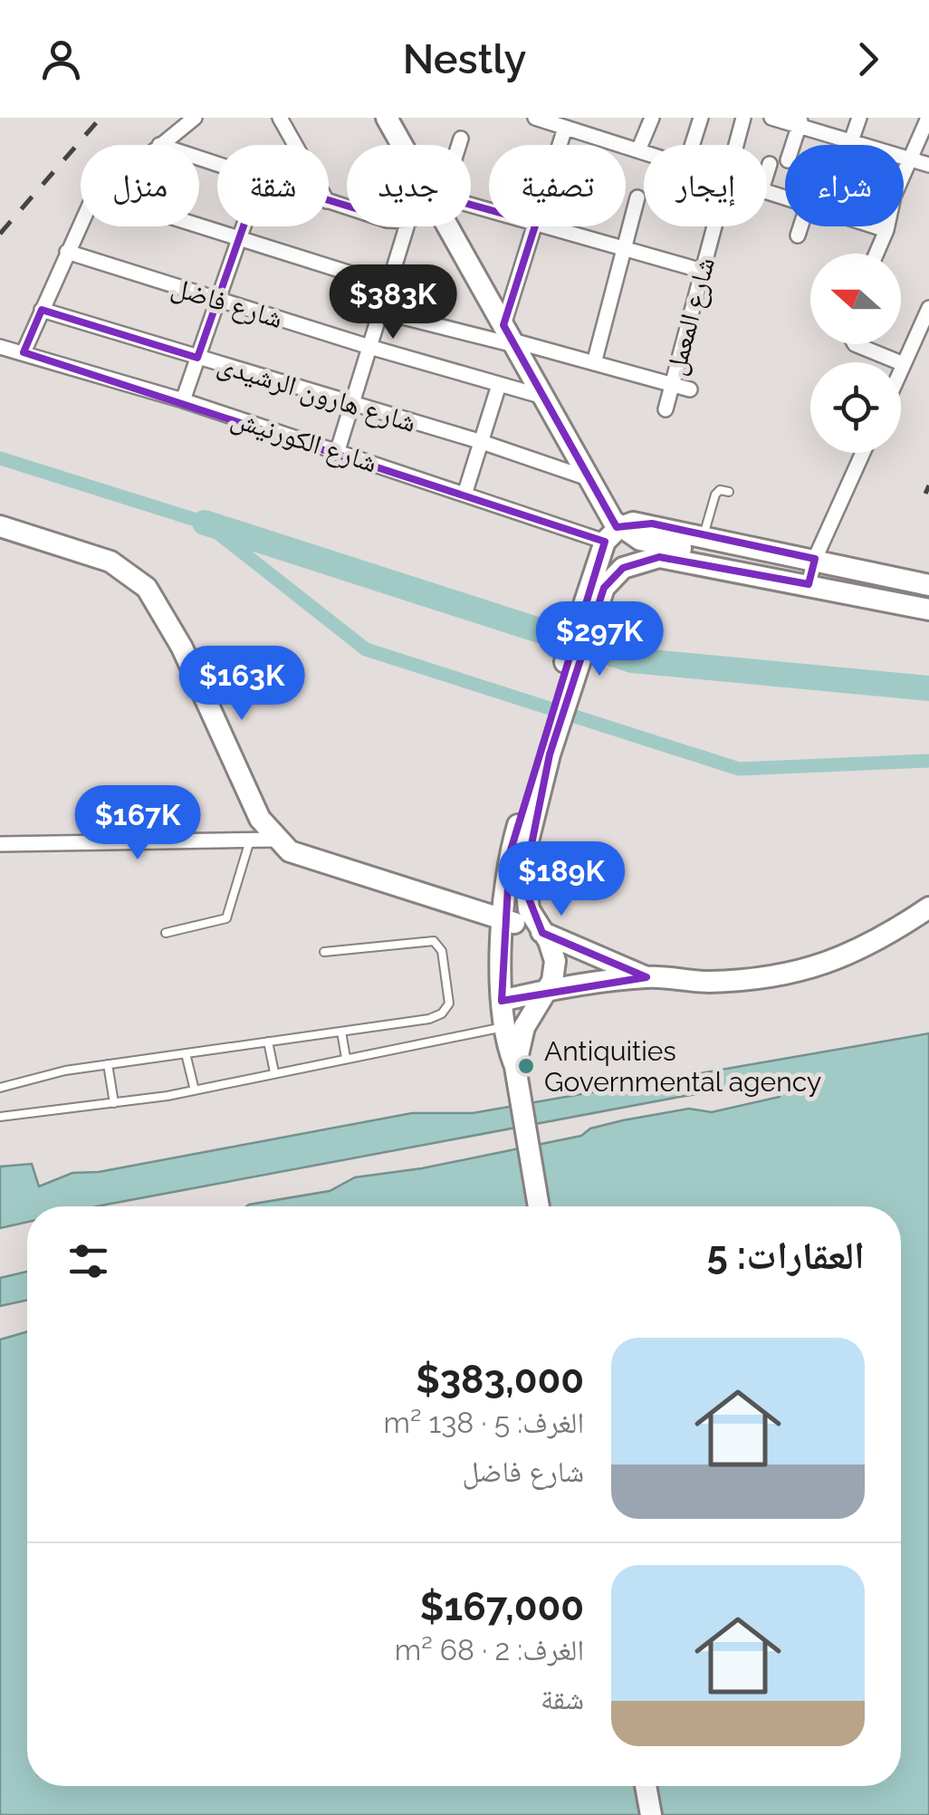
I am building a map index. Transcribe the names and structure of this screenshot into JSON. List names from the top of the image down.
{
  "streets": {
    "street": [
      "شارع فاضل",
      "شارع المعمل",
      "شارع هارون الرشيدى",
      "شارع الكورنيش"
    ]
  },
  "places": ["Antiquities Governmental agency"],
  "north": "left",
  "page": {
    "header": "Nestly",
    "chip": [
      "شراء",
      "إيجار",
      "تصفية",
      "جديد",
      "شقة",
      "منزل"
    ],
    "price": [
      "$383K",
      "$297K",
      "$163K",
      "$167K",
      "$189K"
    ],
    "heading": "العقارات: 5",
    "list": [
      {
        "name": "$383,000",
        "note": "الغرف: 5 · 138 m² · شارع فاضل"
      },
      {
        "name": "$167,000",
        "note": "الغرف: 2 · 68 m² · شقة"
      }
    ]
  }
}
